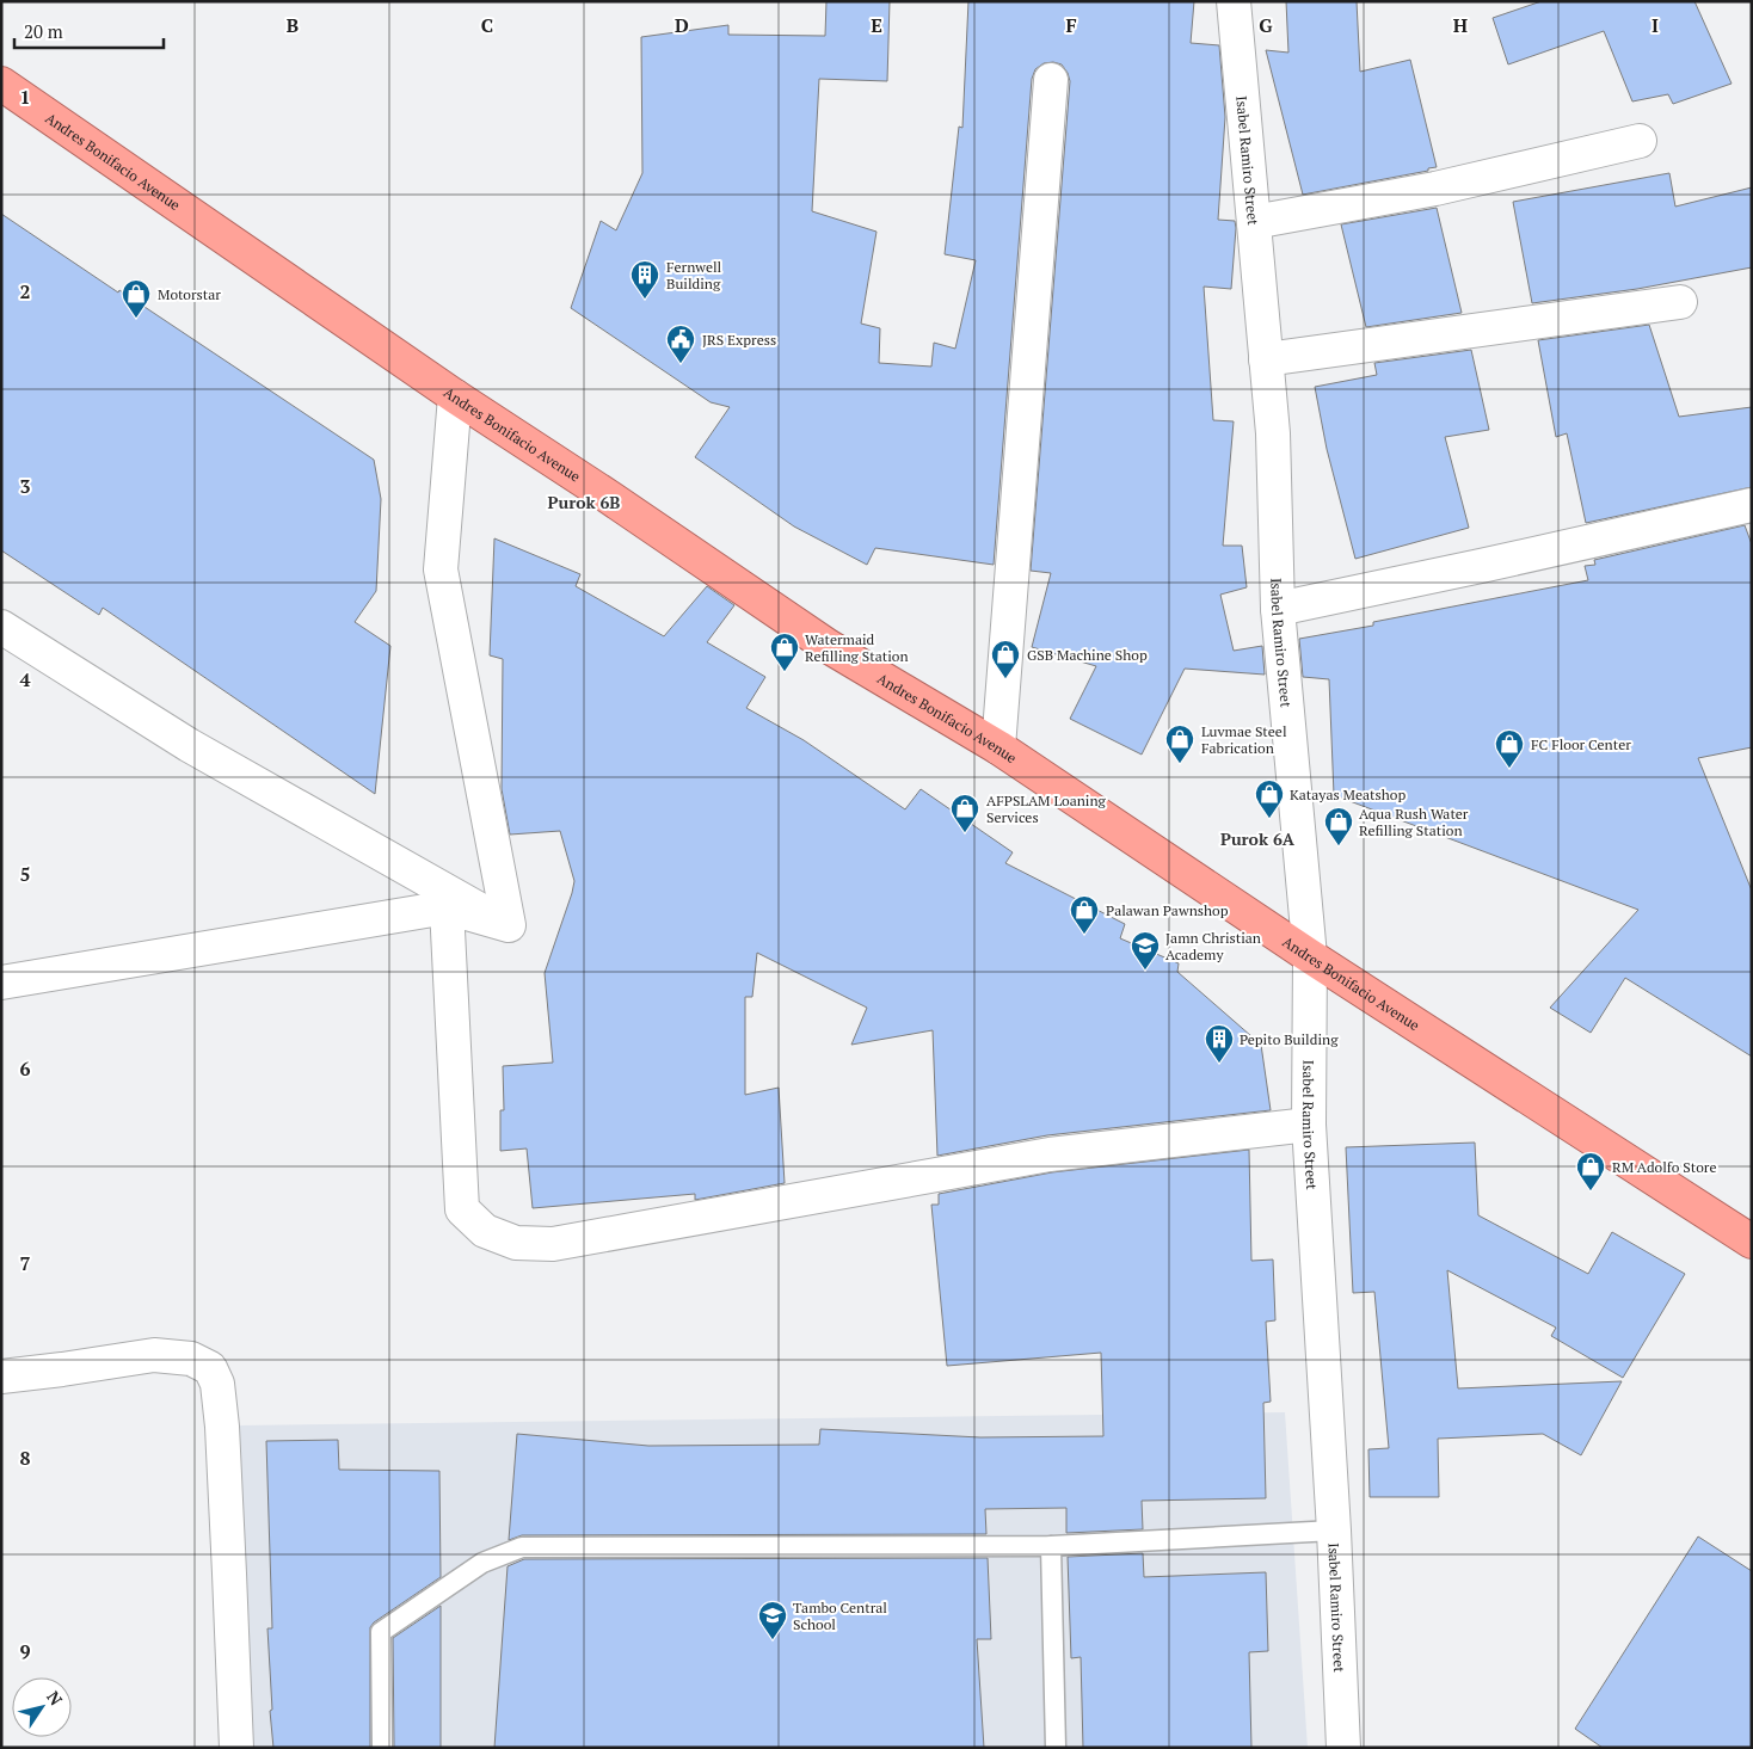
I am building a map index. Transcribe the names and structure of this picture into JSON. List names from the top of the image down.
{
  "streets": {
    "highway": ["Andres Bonifacio Avenue"],
    "street": ["Isabel Ramiro Street"]
  },
  "crossings": [
    ["Isabel Ramiro Street", "Andres Bonifacio Avenue"]
  ],
  "districts": ["Purok 6B", "Purok 6A"],
  "places": {
    "building": ["Fernwell Building", "Pepito Building"],
    "shop": [
      "Motorstar",
      "Watermaid Refilling Station",
      "GSB Machine Shop",
      "Luvmae Steel Fabrication",
      "FC Floor Center",
      "Katayas Meatshop",
      "AFPSLAM Loaning Services",
      "Aqua Rush Water Refilling Station",
      "Palawan Pawnshop",
      "RM Adolfo Store"
    ],
    "public building": ["JRS Express"],
    "school or university": ["Jamn Christian Academy", "Tambo Central School"]
  },
  "scale_bar": "20 m",
  "north": "top right",
  "grid": {
    "columns": [
      "B",
      "C",
      "D",
      "E",
      "F",
      "G",
      "H",
      "I"
    ],
    "rows": [
      "1",
      "2",
      "3",
      "4",
      "5",
      "6",
      "7",
      "8",
      "9"
    ]
  }
}
